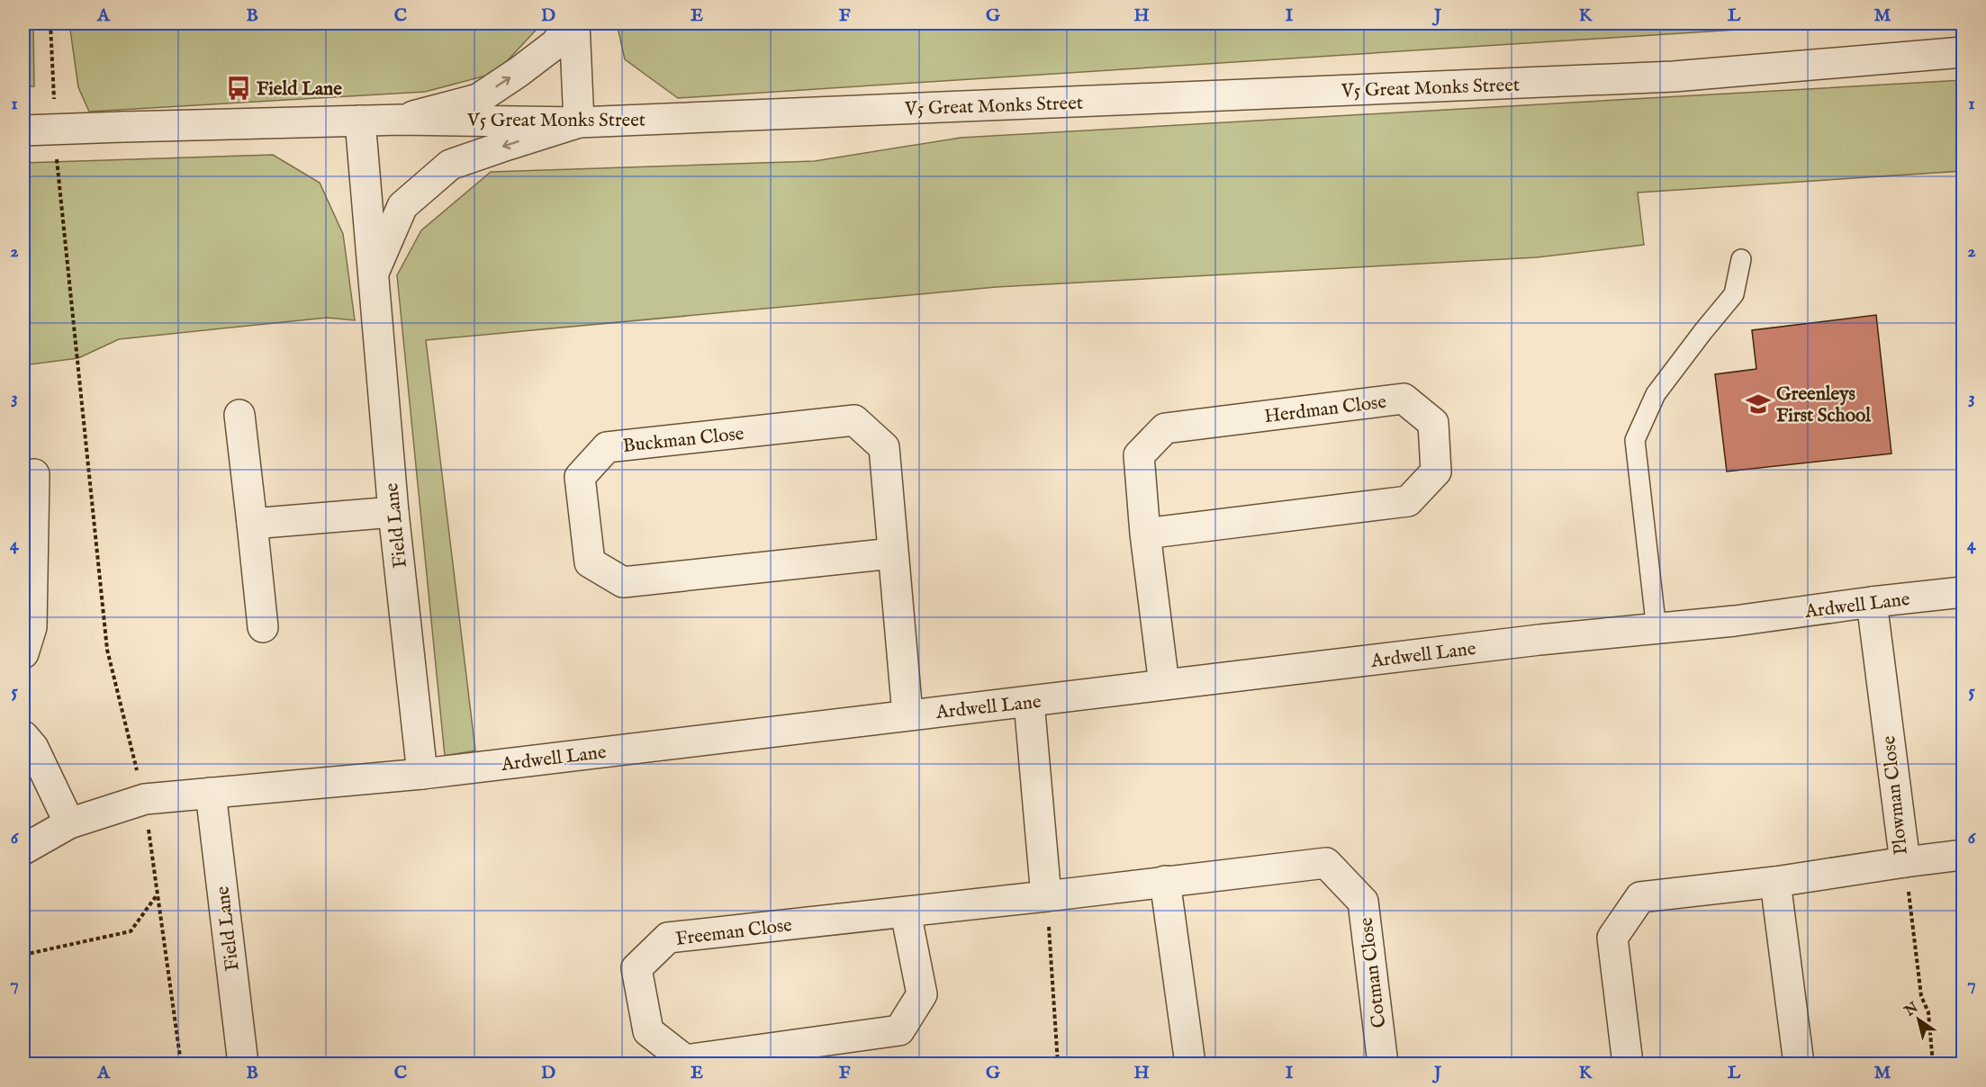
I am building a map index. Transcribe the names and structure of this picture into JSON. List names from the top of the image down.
{
  "streets": {
    "street": [
      "V5 Great Monks Street",
      "Herdman Close",
      "Buckman Close",
      "Field Lane",
      "Ardwell Lane",
      "Plowman Close",
      "Freeman Close",
      "Cotman Close"
    ]
  },
  "crossings": [
    ["V5 Great Monks Street", "Field Lane"],
    ["Herdman Close", "Ardwell Lane"],
    ["Buckman Close", "Ardwell Lane"],
    ["Field Lane", "Ardwell Lane"],
    ["Ardwell Lane", "Plowman Close"],
    ["Freeman Close", "Cotman Close"]
  ],
  "places": {
    "bus stop": ["Field Lane"],
    "school or university": ["Greenleys First School"]
  },
  "north": "top left",
  "grid": {
    "columns": [
      "A",
      "B",
      "C",
      "D",
      "E",
      "F",
      "G",
      "H",
      "I",
      "J",
      "K",
      "L",
      "M"
    ],
    "rows": [
      "1",
      "2",
      "3",
      "4",
      "5",
      "6",
      "7"
    ]
  }
}
